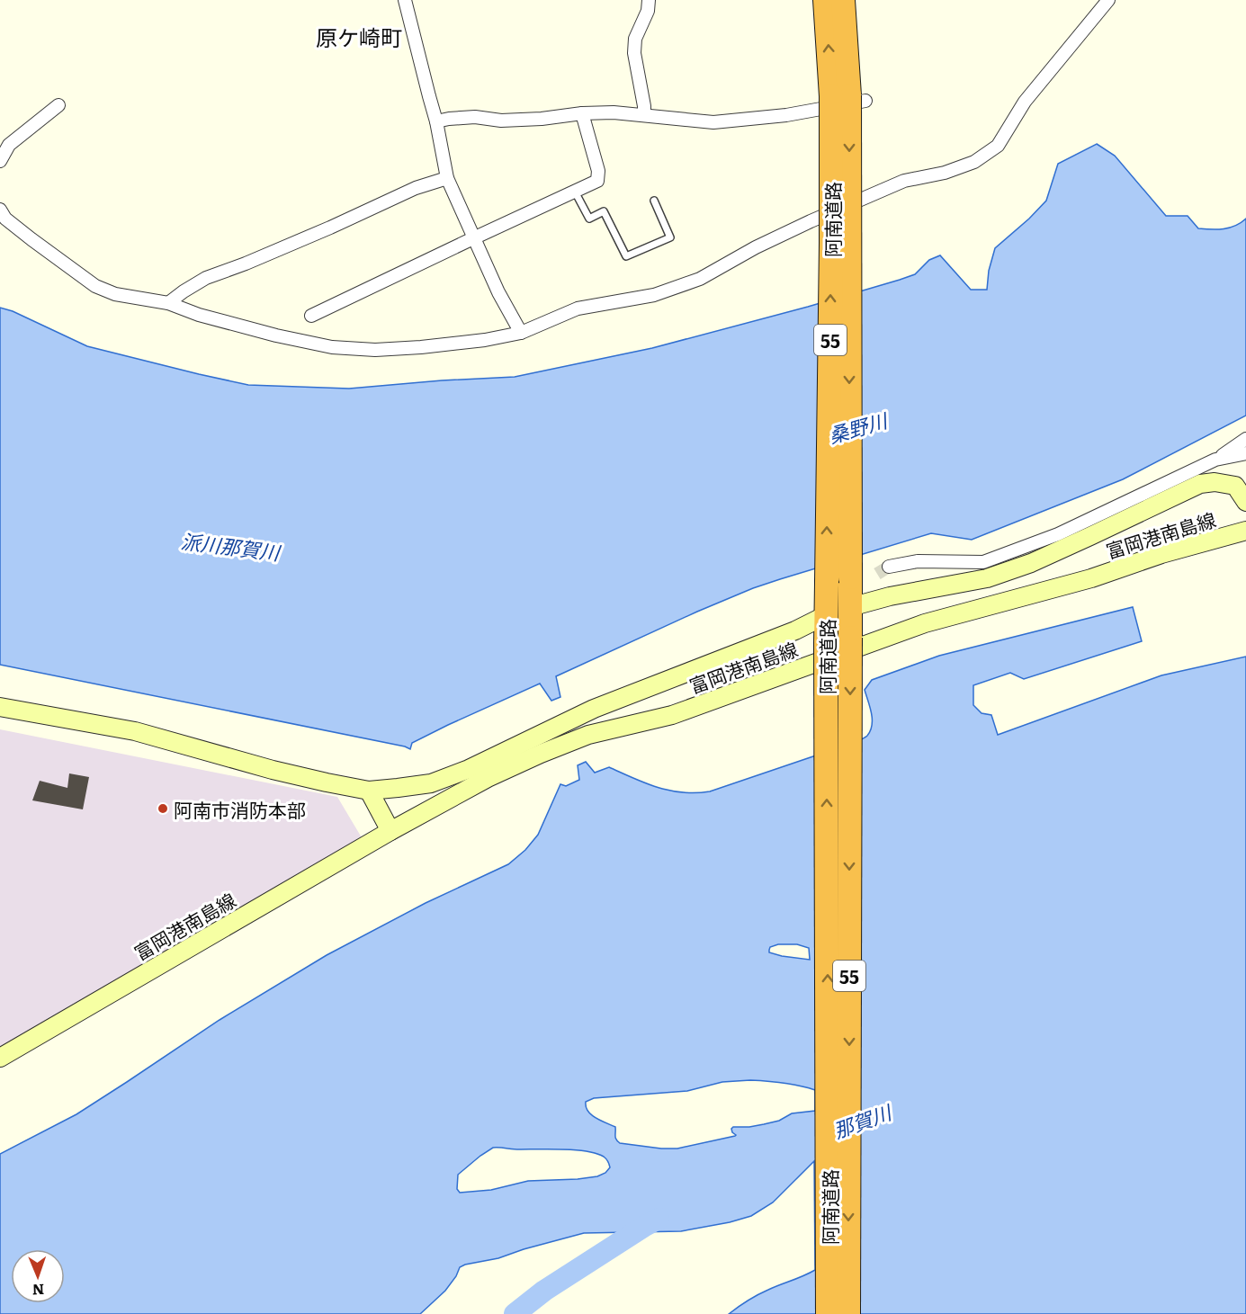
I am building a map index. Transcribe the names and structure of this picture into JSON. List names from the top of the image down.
{
  "streets": {
    "highway": ["阿南道路", "55"],
    "main road": ["富岡港南島線"]
  },
  "districts": ["原ケ崎町"],
  "water": ["桑野川", "派川那賀川", "那賀川"],
  "places": ["阿南市消防本部"],
  "north": "bottom"
}
